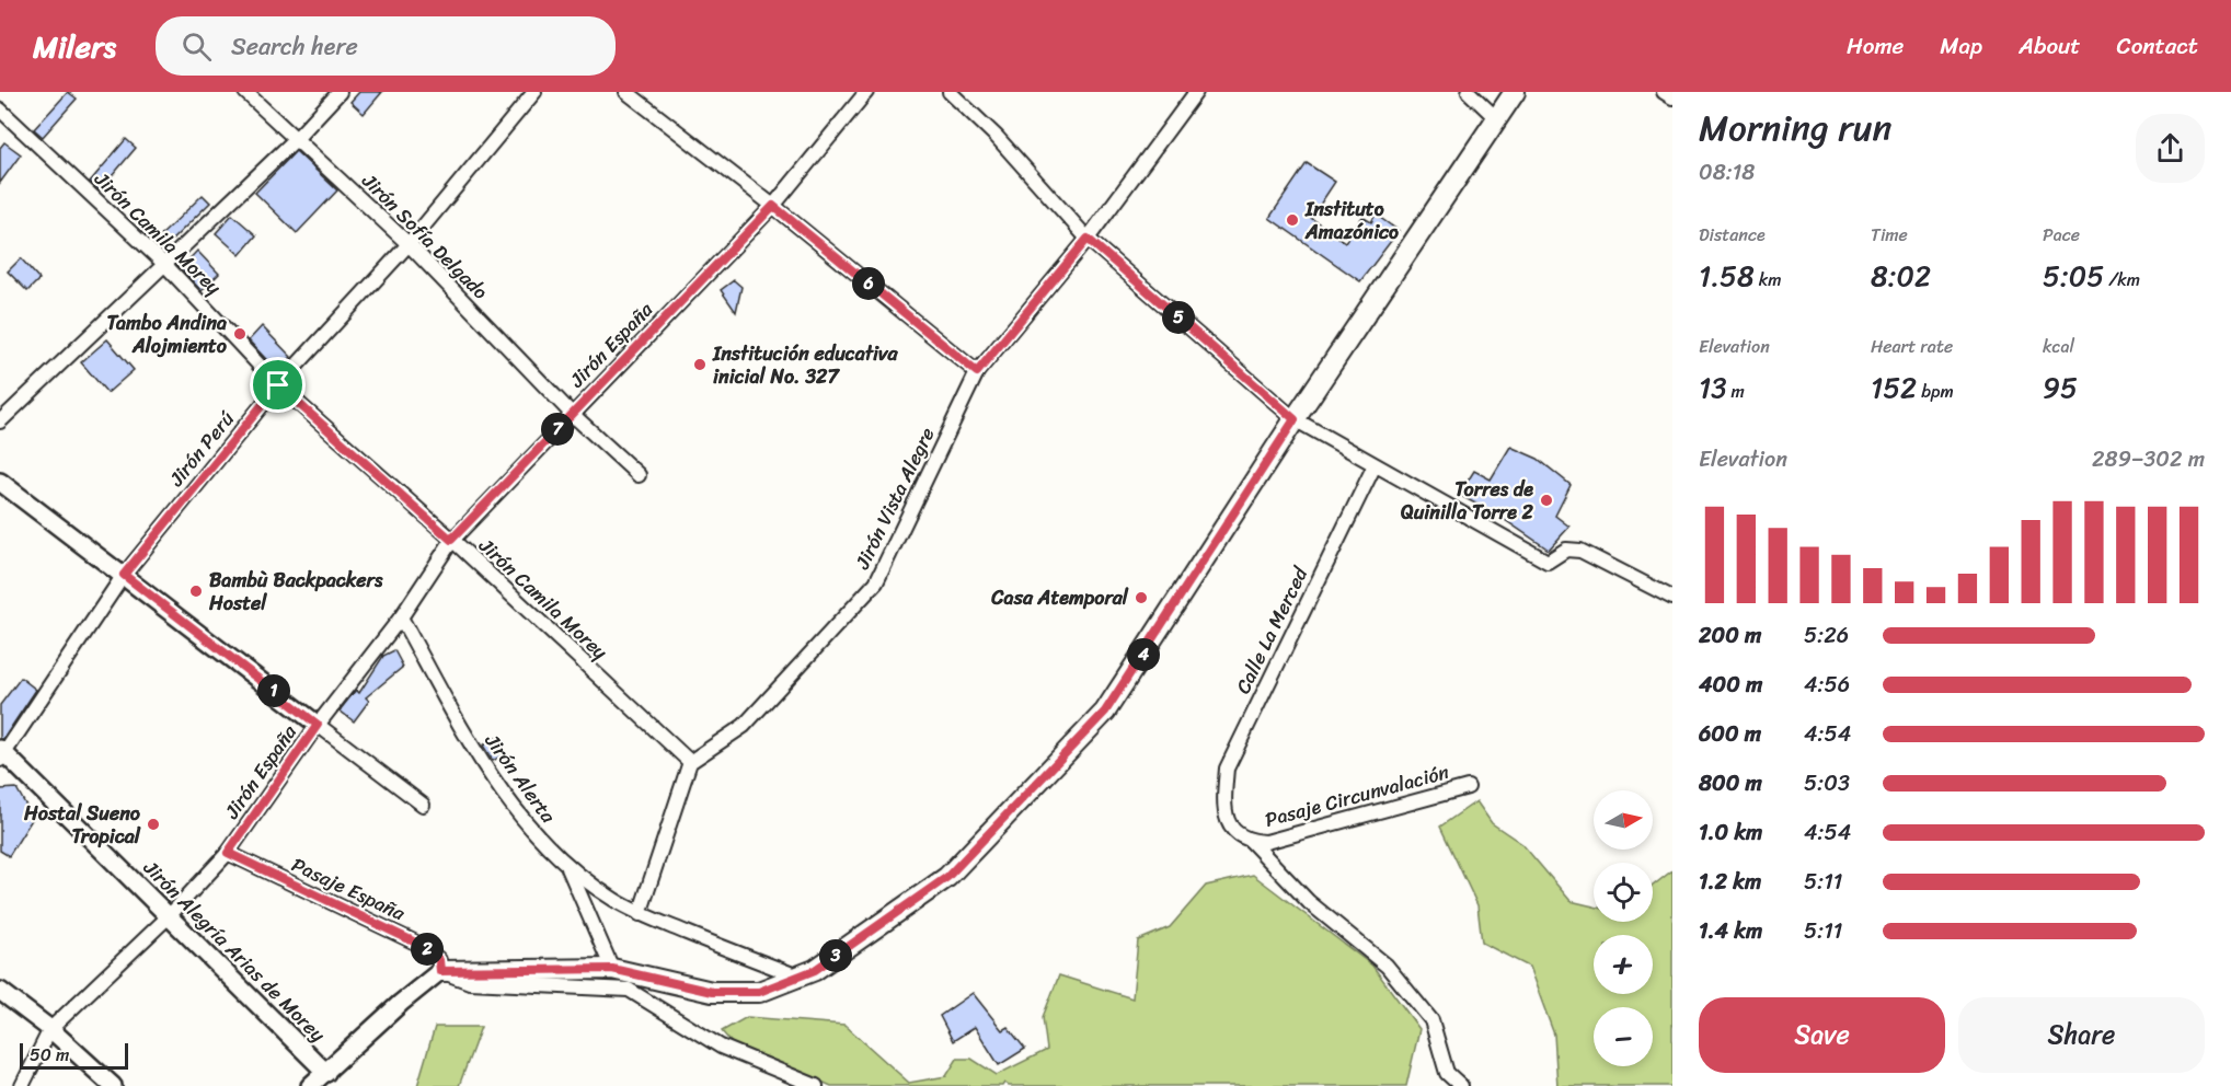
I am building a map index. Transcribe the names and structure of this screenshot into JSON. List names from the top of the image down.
{
  "streets": {
    "street": [
      "Jirón Camila Morey",
      "Jirón Sofía Delgado",
      "Jirón España",
      "Jirón Perú",
      "Jirón Vista Alegre",
      "Calle La Merced",
      "Jirón Alerta",
      "Pasaje Circunvalación",
      "Pasaje España",
      "Jirón Alegría Arias de Morey"
    ]
  },
  "crossings": [
    ["Jirón Camila Morey", "Jirón España"],
    ["Jirón Camila Morey", "Jirón Perú"],
    ["Jirón Camila Morey", "Jirón Vista Alegre"],
    ["Jirón Sofía Delgado", "Jirón España"],
    ["Jirón Sofía Delgado", "Jirón Perú"],
    ["Jirón España", "Jirón Alerta"],
    ["Jirón España", "Pasaje España"],
    ["Jirón España", "Jirón Alegría Arias de Morey"],
    ["Jirón Perú", "Jirón Alegría Arias de Morey"],
    ["Calle La Merced", "Pasaje Circunvalación"]
  ],
  "places": [
    "Instituto Amazónico",
    "Tambo Andina Alojmiento",
    "Institución educativa inicial No. 327",
    "Torres de Quinilla Torre 2",
    "Bambù Backpackers Hostel",
    "Casa Atemporal",
    "Hostal Sueno Tropical"
  ],
  "scale_bar": "50 m",
  "north": "right",
  "page": {
    "header": "Milers",
    "search": "Search here",
    "nav": [
      "Home",
      "Map",
      "About",
      "Contact"
    ],
    "heading": ["Morning run", "08:18"],
    "stats": [
      ["Distance", "1.58 km"],
      ["Time", "8:02"],
      ["Pace", "5:05 /km"],
      ["Elevation", "13 m"],
      ["Heart rate", "152 bpm"],
      ["kcal", "95"]
    ],
    "pins": [
      "6",
      "5",
      "7",
      "4",
      "1",
      "2",
      "3"
    ],
    "chart": ["Elevation", "289–302 m"],
    "list": [
      {
        "name": "200 m",
        "note": "5:26"
      },
      {
        "name": "400 m",
        "note": "4:56"
      },
      {
        "name": "600 m",
        "note": "4:54"
      },
      {
        "name": "800 m",
        "note": "5:03"
      },
      {
        "name": "1.0 km",
        "note": "4:54"
      },
      {
        "name": "1.2 km",
        "note": "5:11"
      },
      {
        "name": "1.4 km",
        "note": "5:11"
      }
    ],
    "map_buttons": ["+", "−"],
    "buttons": ["Save", "Share"],
    "scale": "50 m"
  }
}
